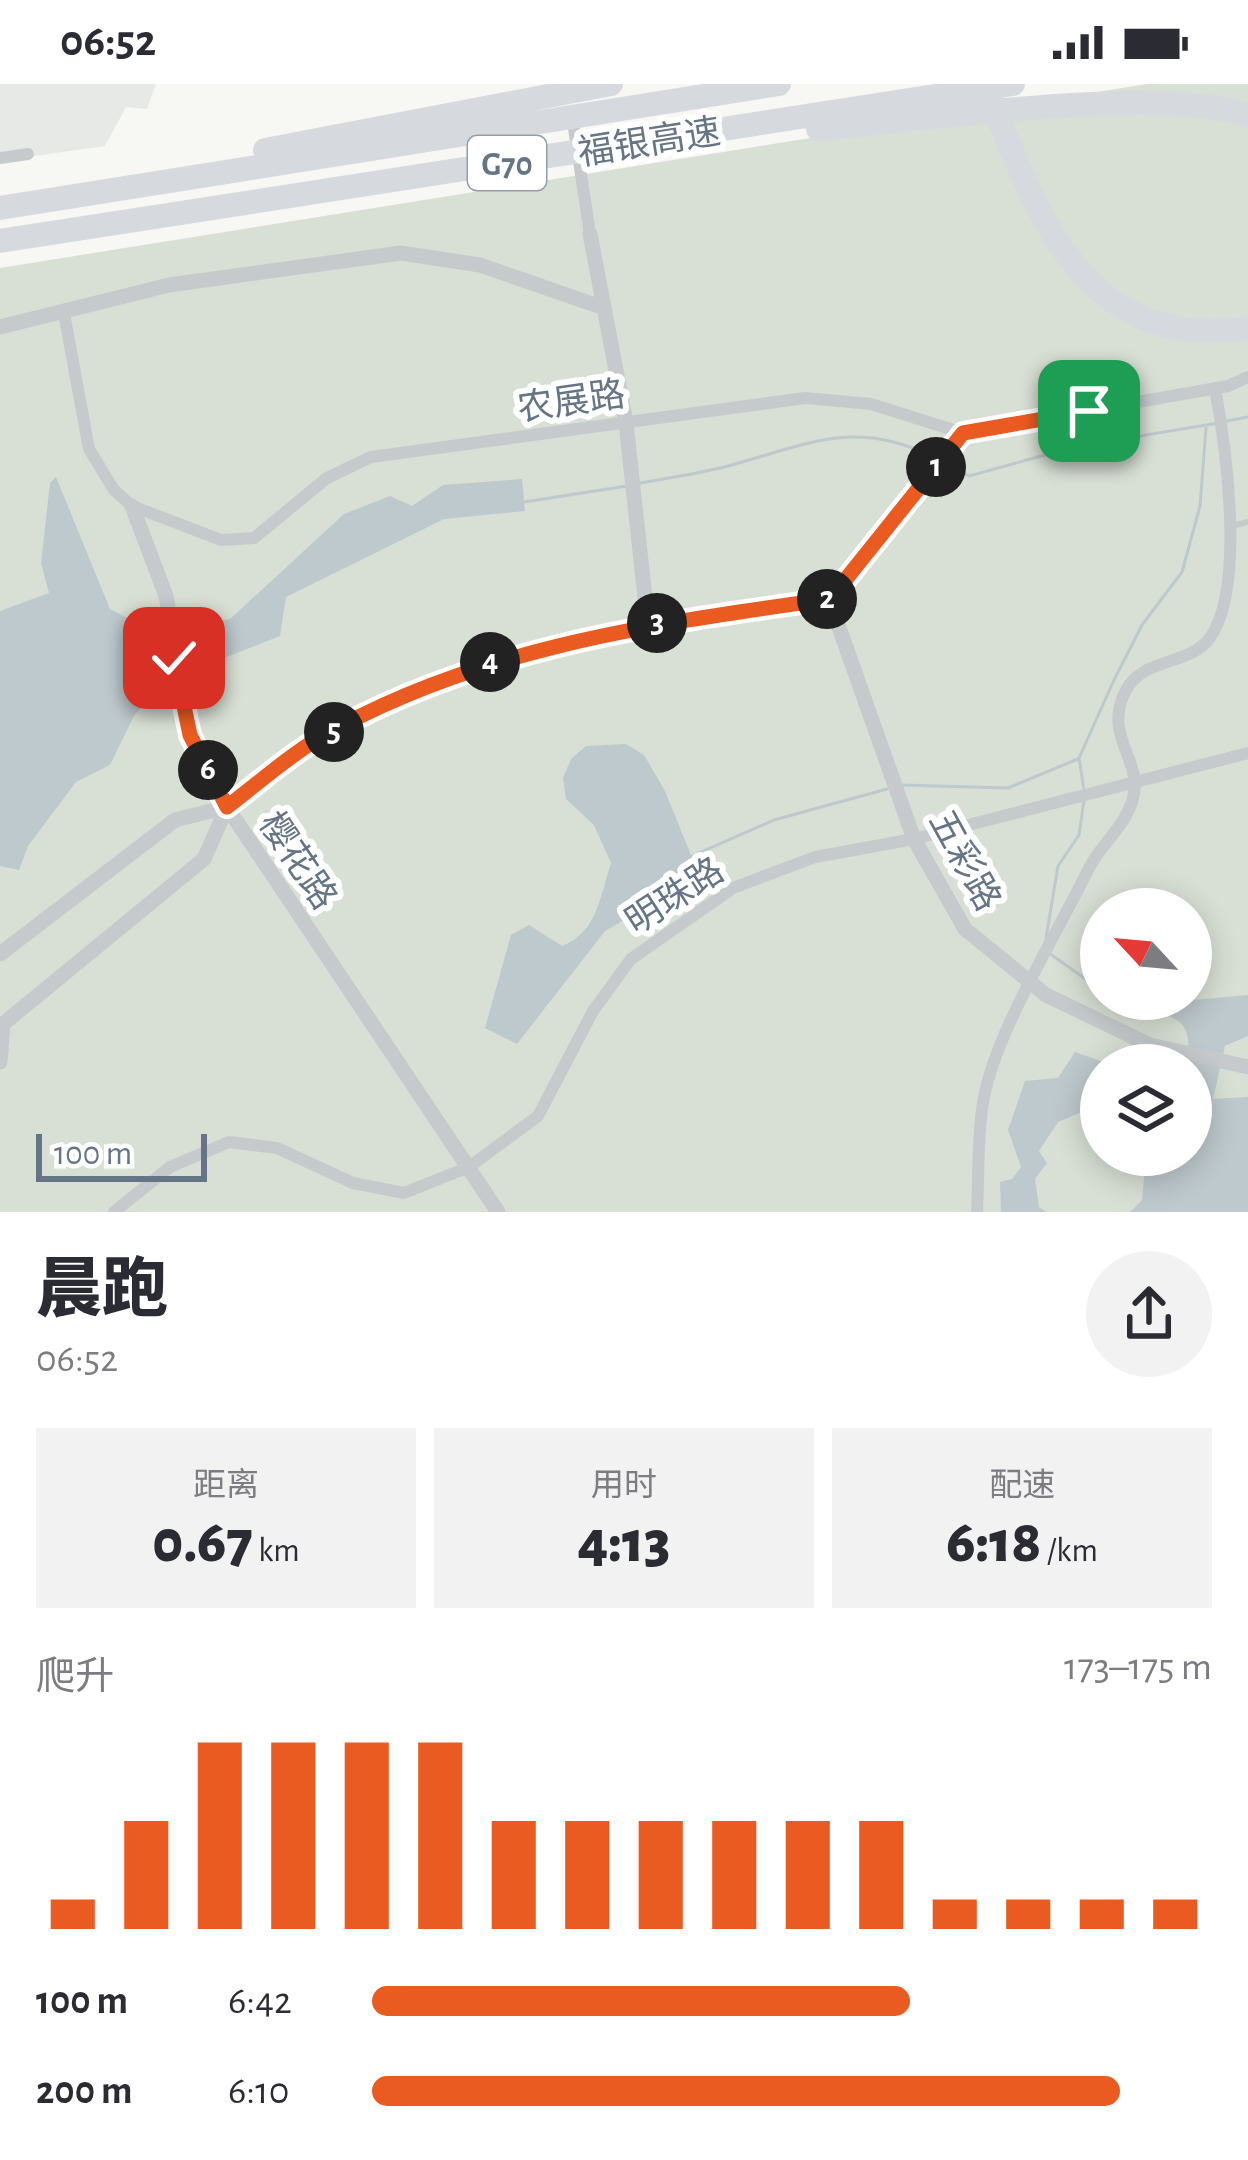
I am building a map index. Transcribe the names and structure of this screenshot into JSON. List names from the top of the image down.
{
  "streets": {
    "highway": ["福银高速", "G70"],
    "street": [
      "农展路",
      "樱花路",
      "五彩路",
      "明珠路"
    ]
  },
  "crossings": [
    ["农展路", "樱花路"],
    ["樱花路", "明珠路"],
    ["五彩路", "明珠路"]
  ],
  "scale_bar": "100 m",
  "north": "top left",
  "page": {
    "status": "06:52",
    "pins": [
      "1",
      "2",
      "3",
      "4",
      "5",
      "6"
    ],
    "scale": "100 m",
    "heading": ["晨跑", "06:52"],
    "stats": [
      ["距离", "0.67 km"],
      ["用时", "4:13"],
      ["配速", "6:18 /km"]
    ],
    "chart": ["爬升", "173–175 m"],
    "list": [
      {
        "name": "100 m",
        "note": "6:42"
      },
      {
        "name": "200 m",
        "note": "6:10"
      }
    ]
  }
}
